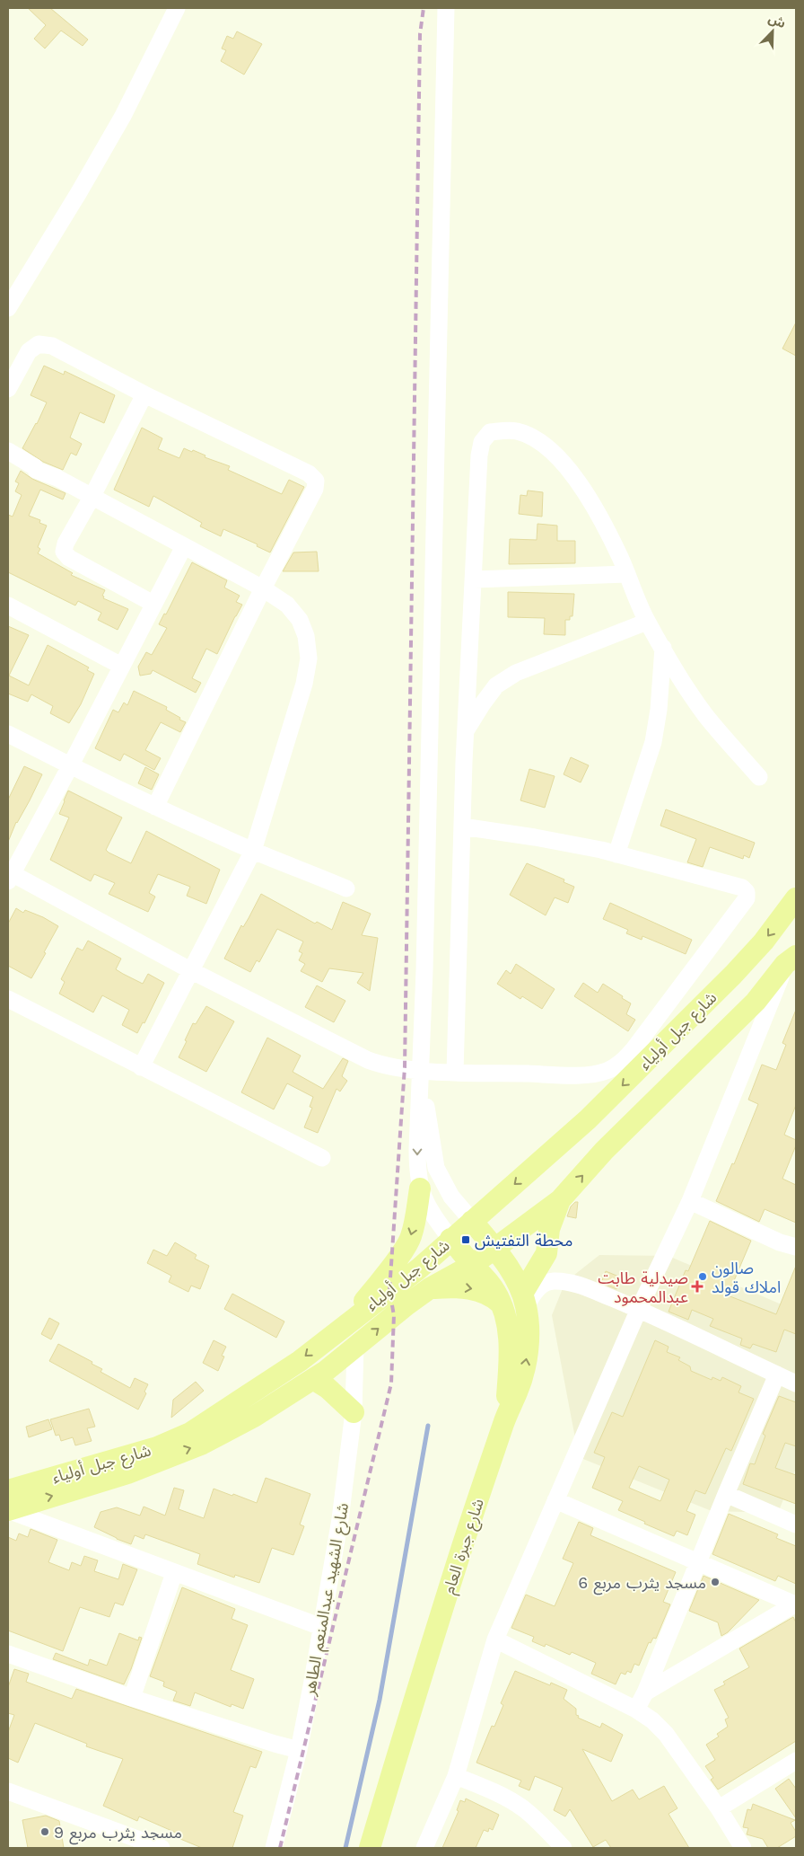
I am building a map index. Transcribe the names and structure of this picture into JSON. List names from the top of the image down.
{
  "streets": {
    "main road": ["شارع جبل أولياء", "شارع جبرة العام"],
    "street": ["شارع الشهيد عبدالمنعم الطاهر"]
  },
  "crossings": [
    ["شارع جبل أولياء", "شارع جبرة العام"],
    ["شارع جبل أولياء", "شارع الشهيد عبدالمنعم الطاهر"]
  ],
  "places": {
    "transit": ["محطة التفتيش"],
    "other": ["صالون املاك قولد", "مسجد يثرب مربع 6", "مسجد يثرب مربع 9"],
    "health": ["صيدلية طابت عبدالمحمود"]
  },
  "north": "top right"
}
